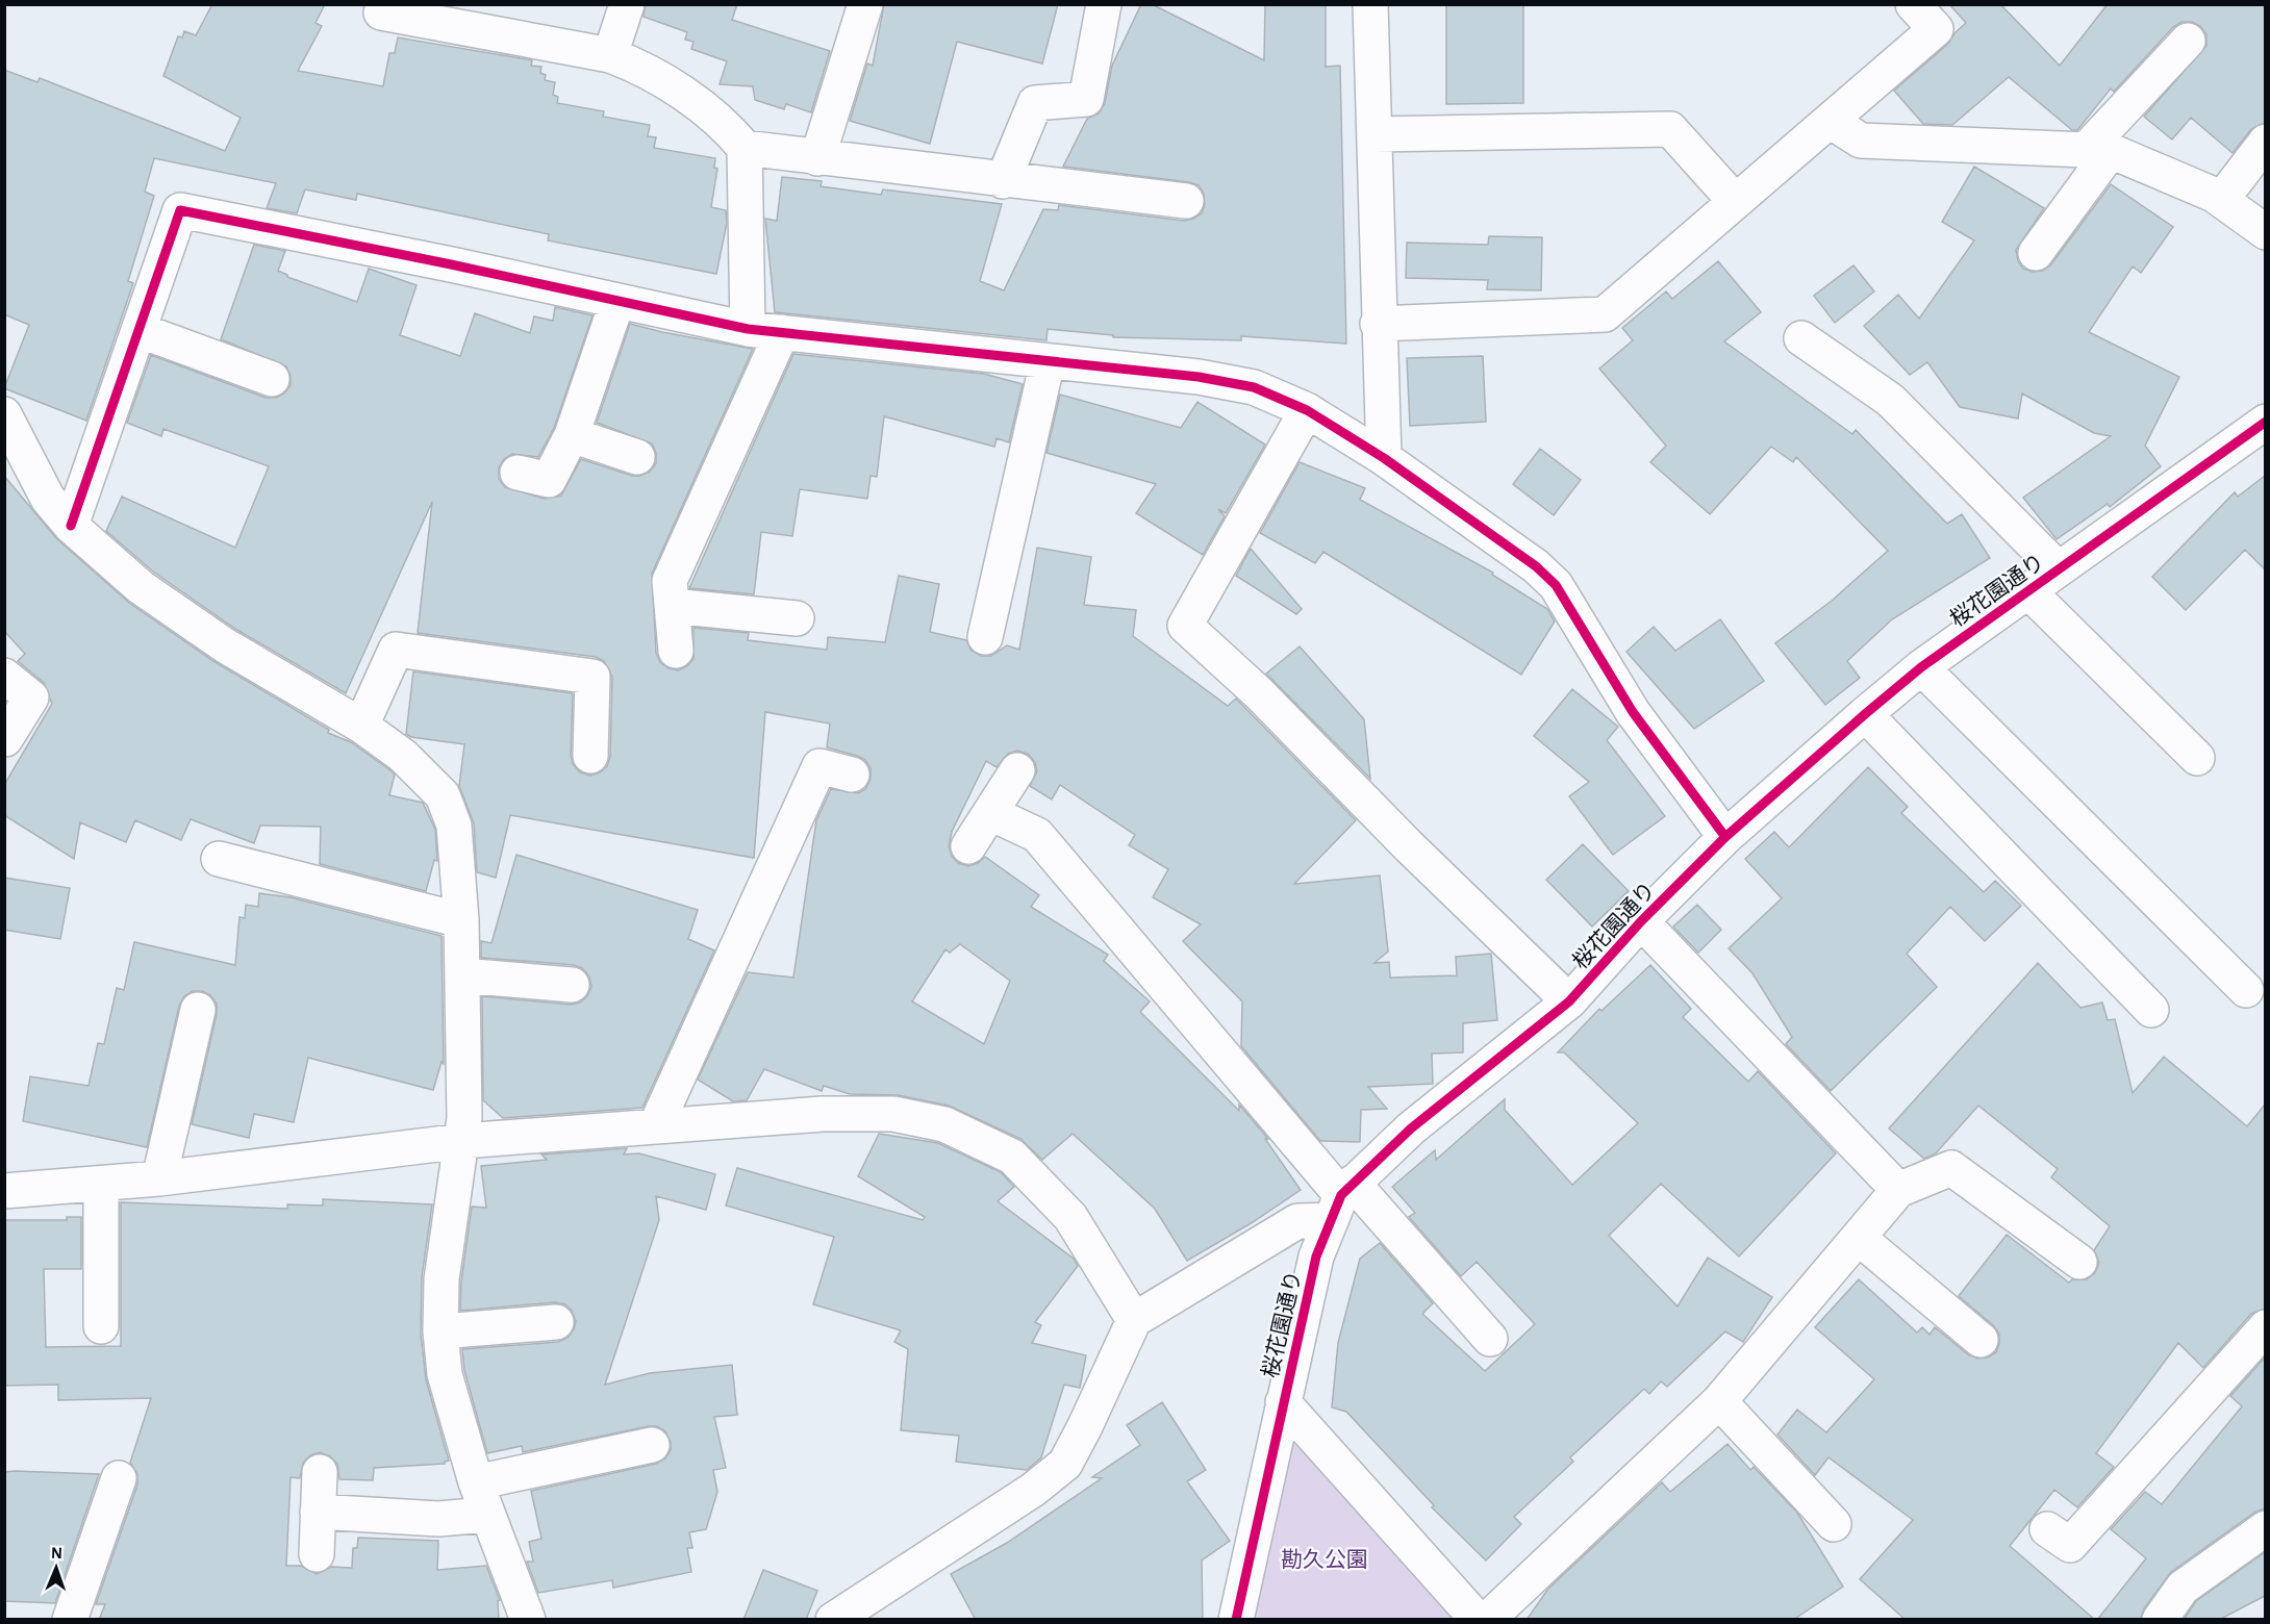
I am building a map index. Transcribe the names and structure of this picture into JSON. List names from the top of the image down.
{
  "streets": {
    "street": ["桜花園通り"]
  },
  "parks": ["勘久公園"],
  "north": "top"
}
